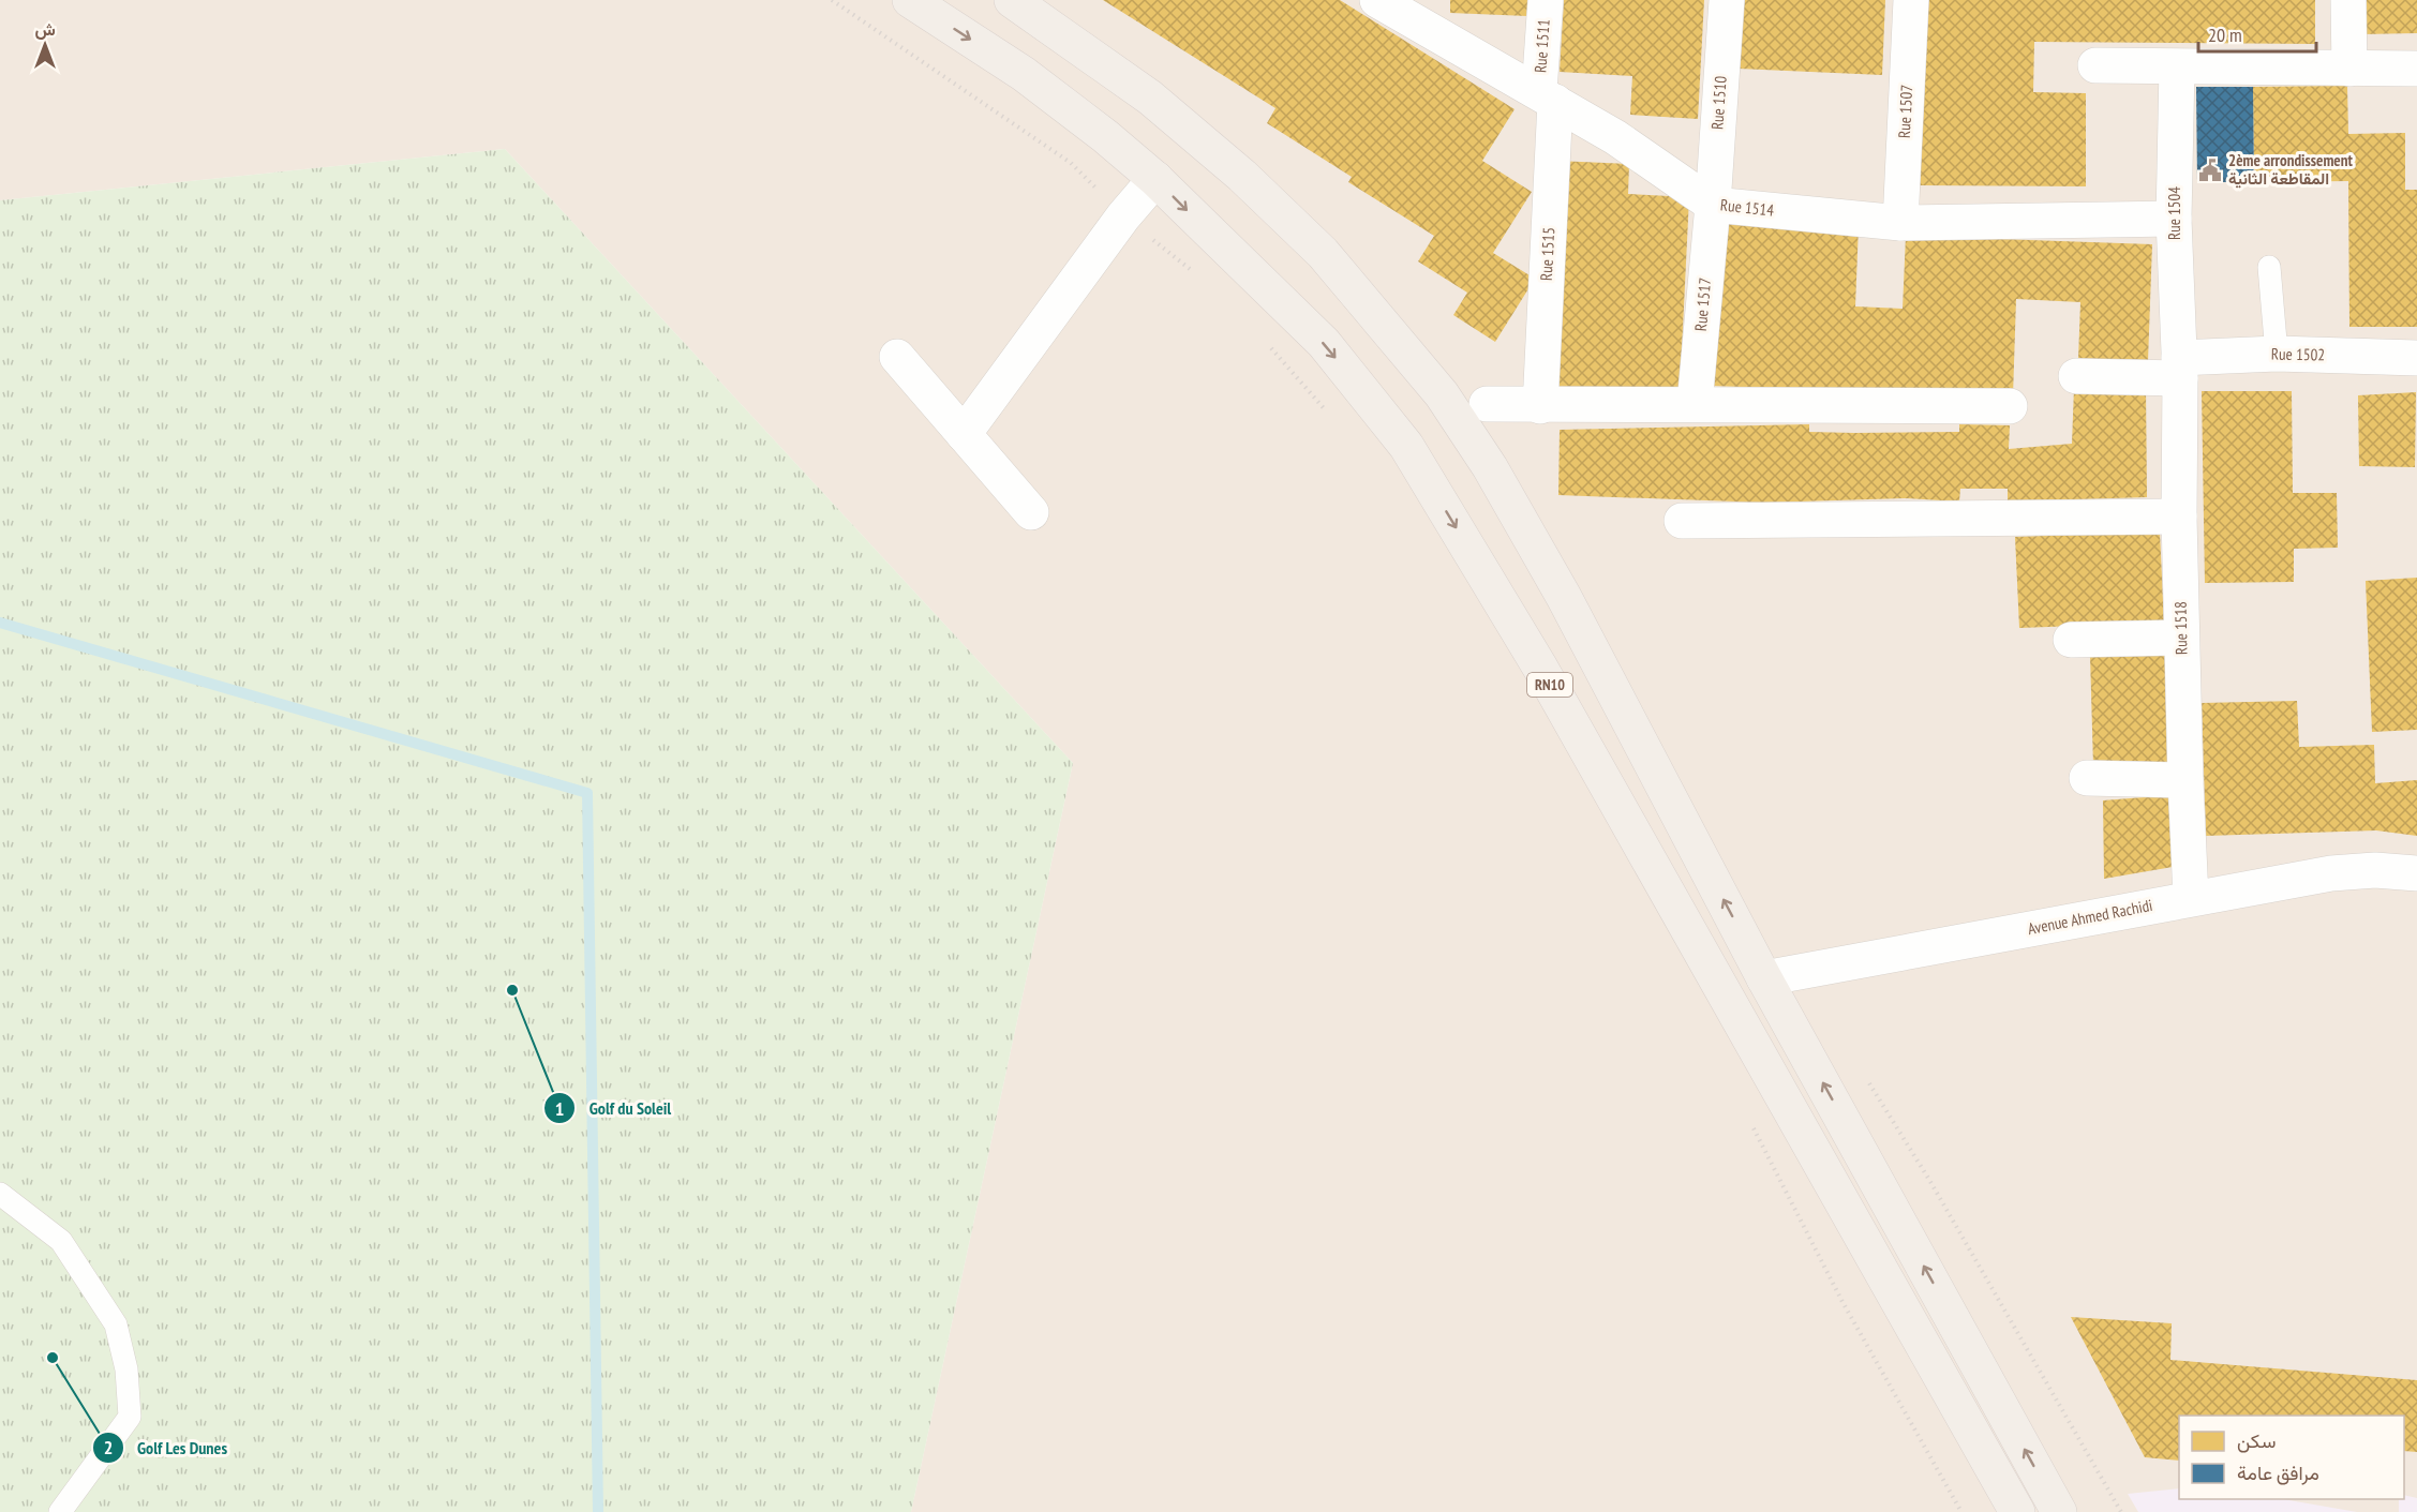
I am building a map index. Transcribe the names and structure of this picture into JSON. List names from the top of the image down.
{
  "streets": {
    "main road": ["RN10"],
    "street": [
      "Rue 1511",
      "Rue 1510",
      "Rue 1507",
      "Rue 1514",
      "Rue 1504",
      "Rue 1515",
      "Rue 1517",
      "Rue 1502",
      "Rue 1518",
      "Avenue Ahmed Rachidi"
    ]
  },
  "crossings": [
    ["Rue 1511", "Rue 1514"],
    ["Rue 1511", "Rue 1515"],
    ["Rue 1510", "Rue 1514"],
    ["Rue 1510", "Rue 1517"],
    ["Rue 1507", "Rue 1514"],
    ["Rue 1514", "Rue 1504"],
    ["Rue 1514", "Rue 1515"],
    ["Rue 1514", "Rue 1517"],
    ["Rue 1504", "Rue 1502"],
    ["Rue 1504", "Rue 1518"],
    ["Rue 1502", "Rue 1518"],
    ["Rue 1518", "Avenue Ahmed Rachidi"]
  ],
  "places": {
    "public building": ["2ème arrondissement المقاطعة الثانية"],
    "other": ["Golf du Soleil", "Golf Les Dunes"]
  },
  "legend": ["سكن", "مرافق عامة"],
  "scale_bar": "20 m",
  "north": "top"
}
